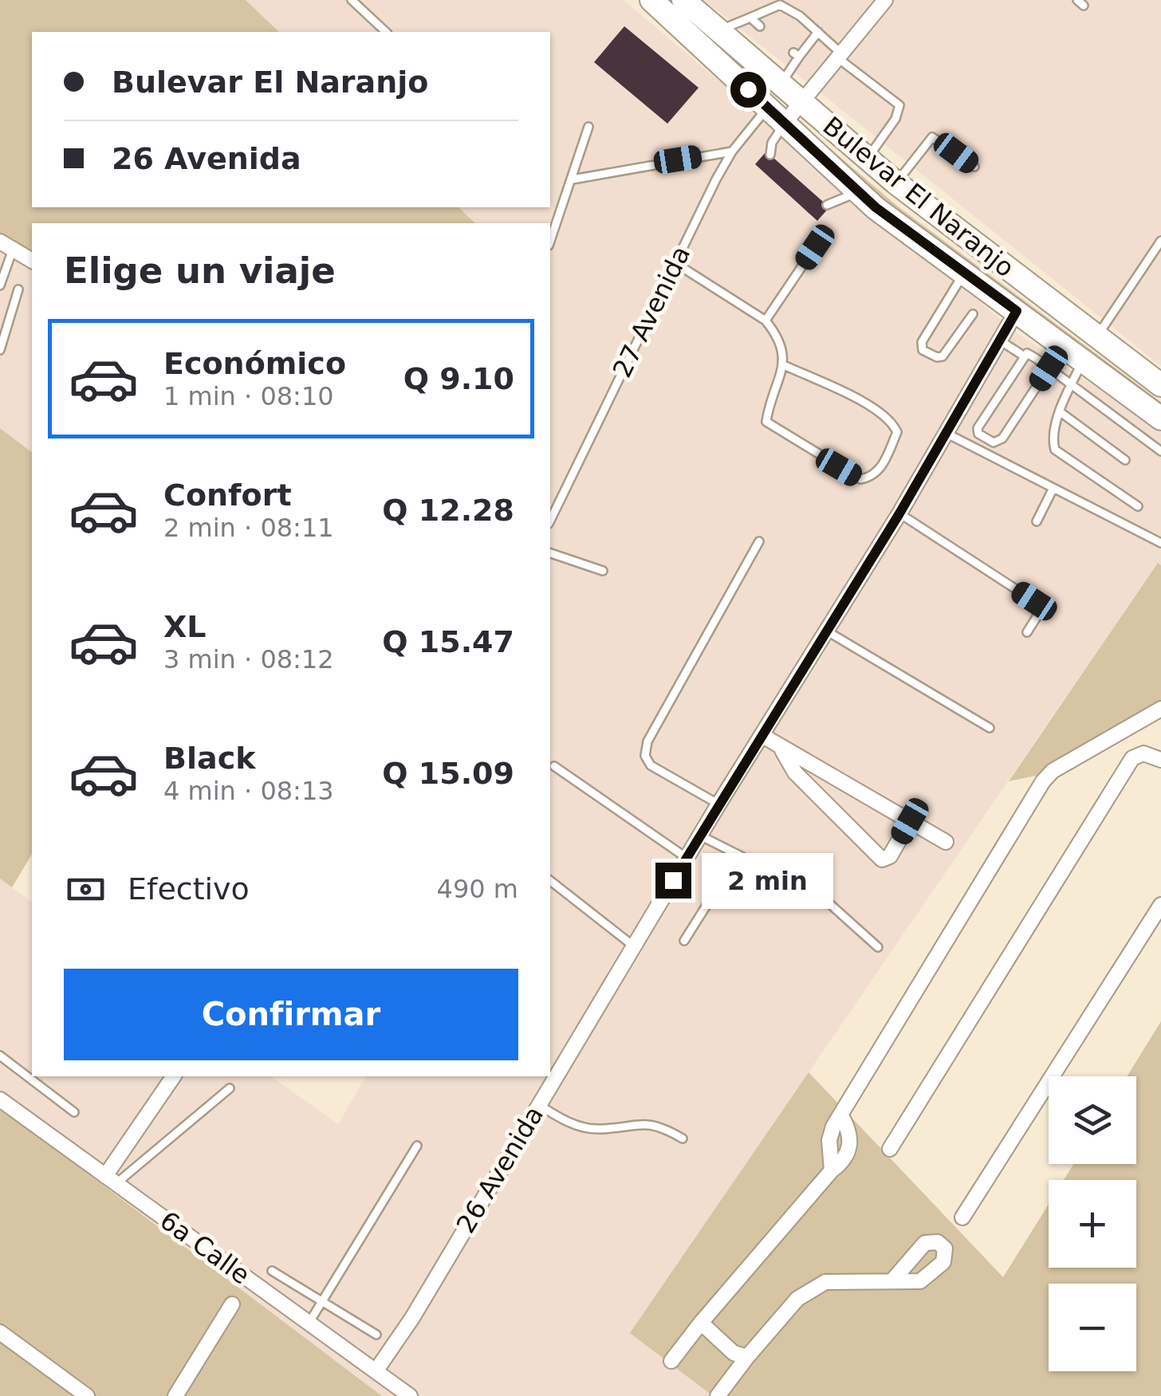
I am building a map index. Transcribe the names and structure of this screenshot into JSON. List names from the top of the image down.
{
  "streets": {
    "main road": ["Bulevar El Naranjo"],
    "street": ["26 Avenida", "6a Calle"],
    "lane": ["27 Avenida"]
  },
  "crossings": [
    ["Bulevar El Naranjo", "27 Avenida"],
    ["Bulevar El Naranjo", "26 Avenida"],
    ["26 Avenida", "6a Calle"]
  ],
  "page": {
    "banner": ["Bulevar El Naranjo", "26 Avenida"],
    "heading": "Elige un viaje",
    "list": [
      {
        "name": "Económico",
        "note": "1 min · 08:10",
        "value": "Q 9.10"
      },
      {
        "name": "Confort",
        "note": "2 min · 08:11",
        "value": "Q 12.28"
      },
      {
        "name": "XL",
        "note": "3 min · 08:12",
        "value": "Q 15.47"
      },
      {
        "name": "Black",
        "note": "4 min · 08:13",
        "value": "Q 15.09"
      }
    ],
    "pay": ["Efectivo", "490 m"],
    "bubble": "2 min",
    "buttons": "Confirmar",
    "map_buttons": ["+", "−"]
  }
}
